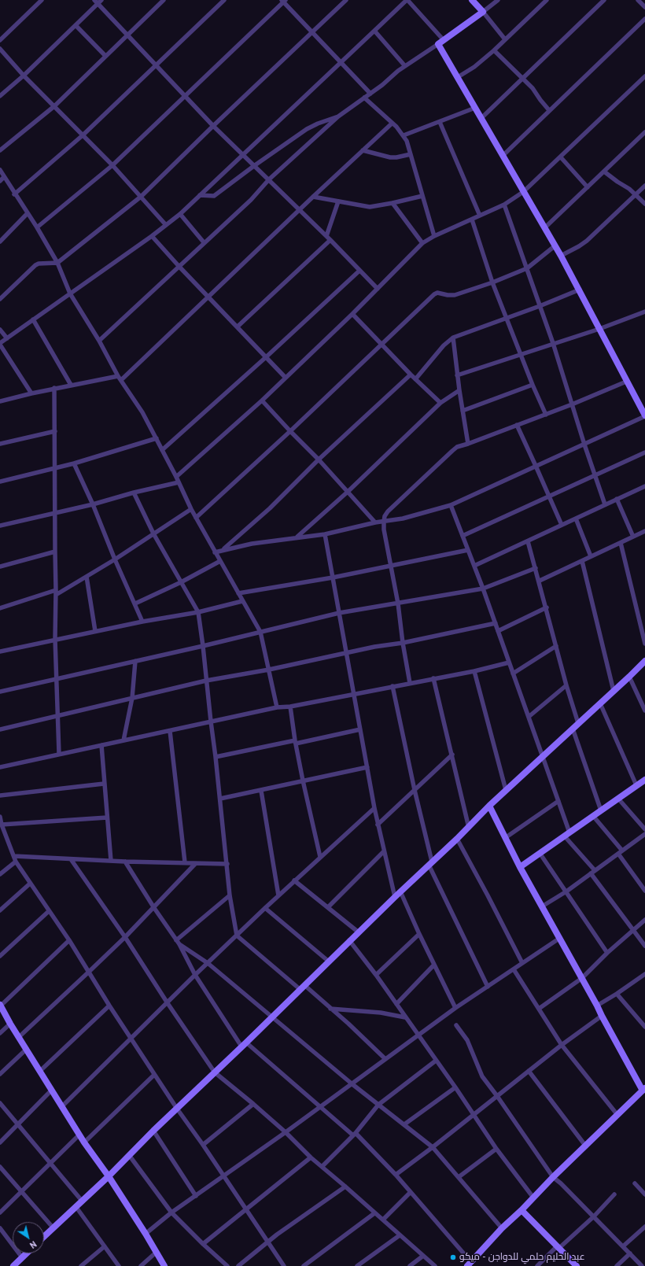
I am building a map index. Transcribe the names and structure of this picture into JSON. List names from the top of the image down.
{
  "places": ["عبد الحليم حلمي للدواجن - ميكو"],
  "north": "bottom right"
}
